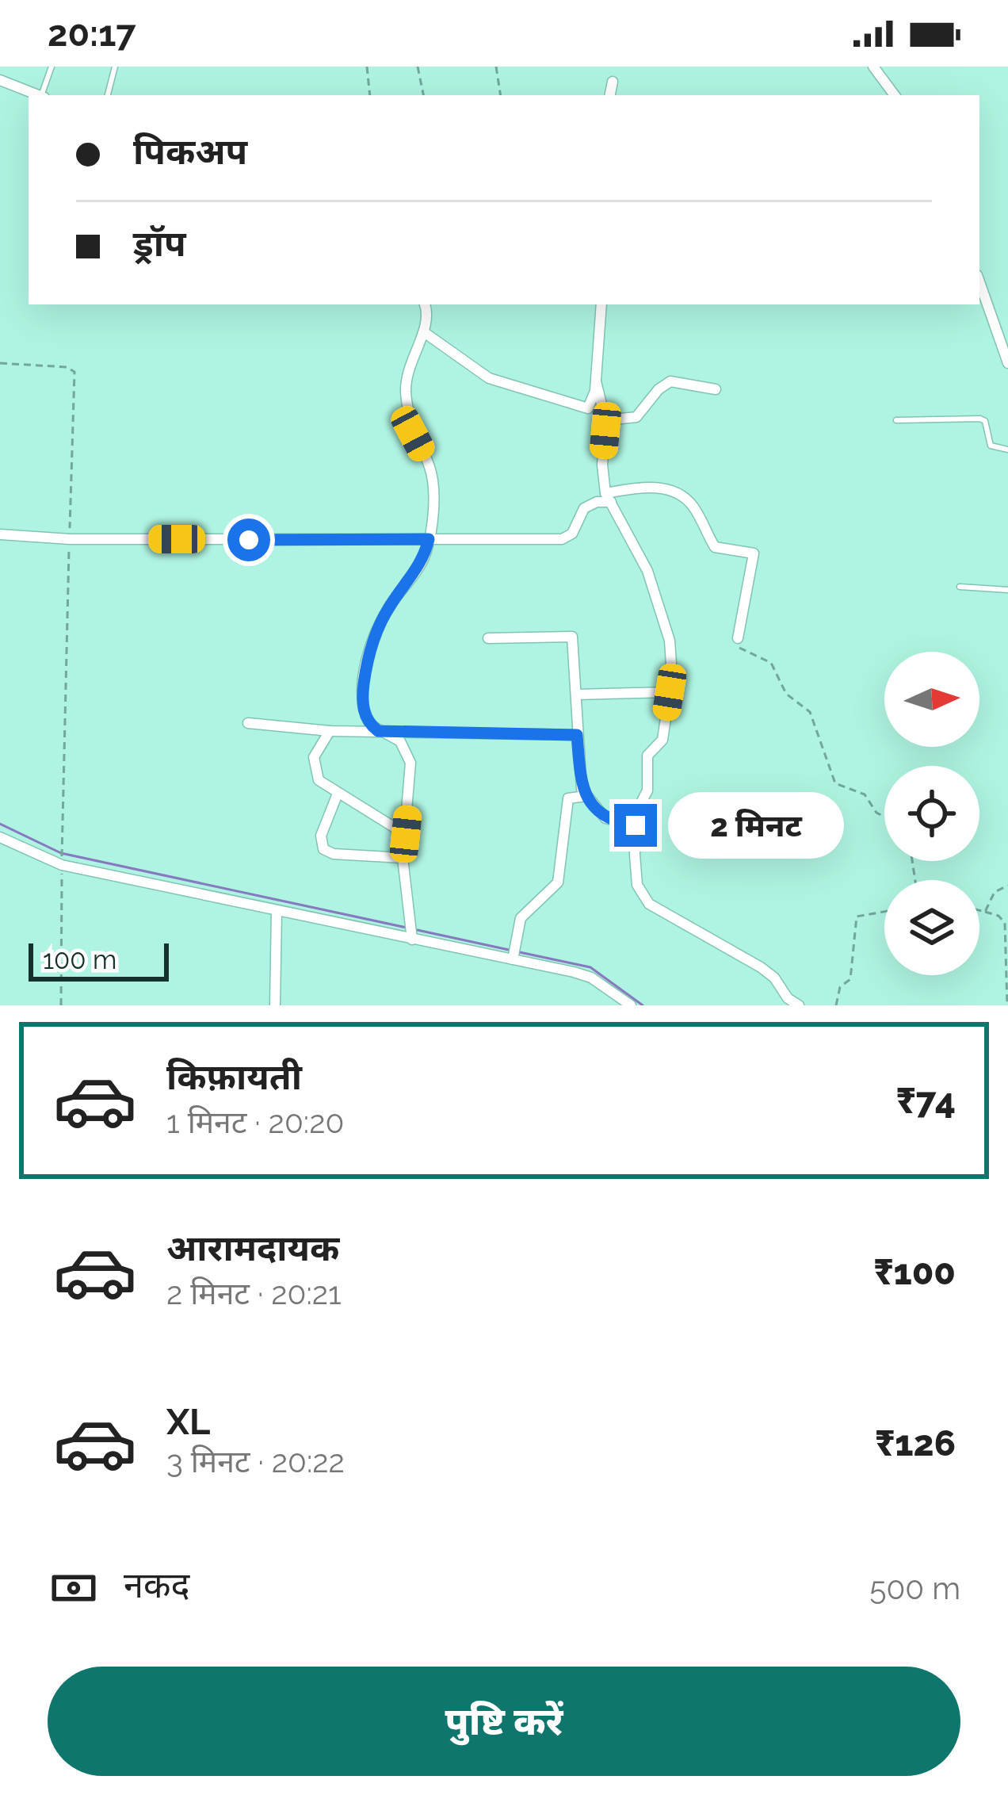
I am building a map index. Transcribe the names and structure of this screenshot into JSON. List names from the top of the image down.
{
  "scale_bar": "100 m",
  "north": "right",
  "page": {
    "status": "20:17",
    "banner": ["पिकअप", "ड्रॉप"],
    "bubble": "2 मिनट",
    "scale": "100 m",
    "list": [
      {
        "name": "किफ़ायती",
        "note": "1 मिनट · 20:20",
        "value": "₹74"
      },
      {
        "name": "आरामदायक",
        "note": "2 मिनट · 20:21",
        "value": "₹100"
      },
      {
        "name": "XL",
        "note": "3 मिनट · 20:22",
        "value": "₹126"
      }
    ],
    "pay": ["नकद", "500 m"],
    "buttons": "पुष्टि करें"
  }
}
